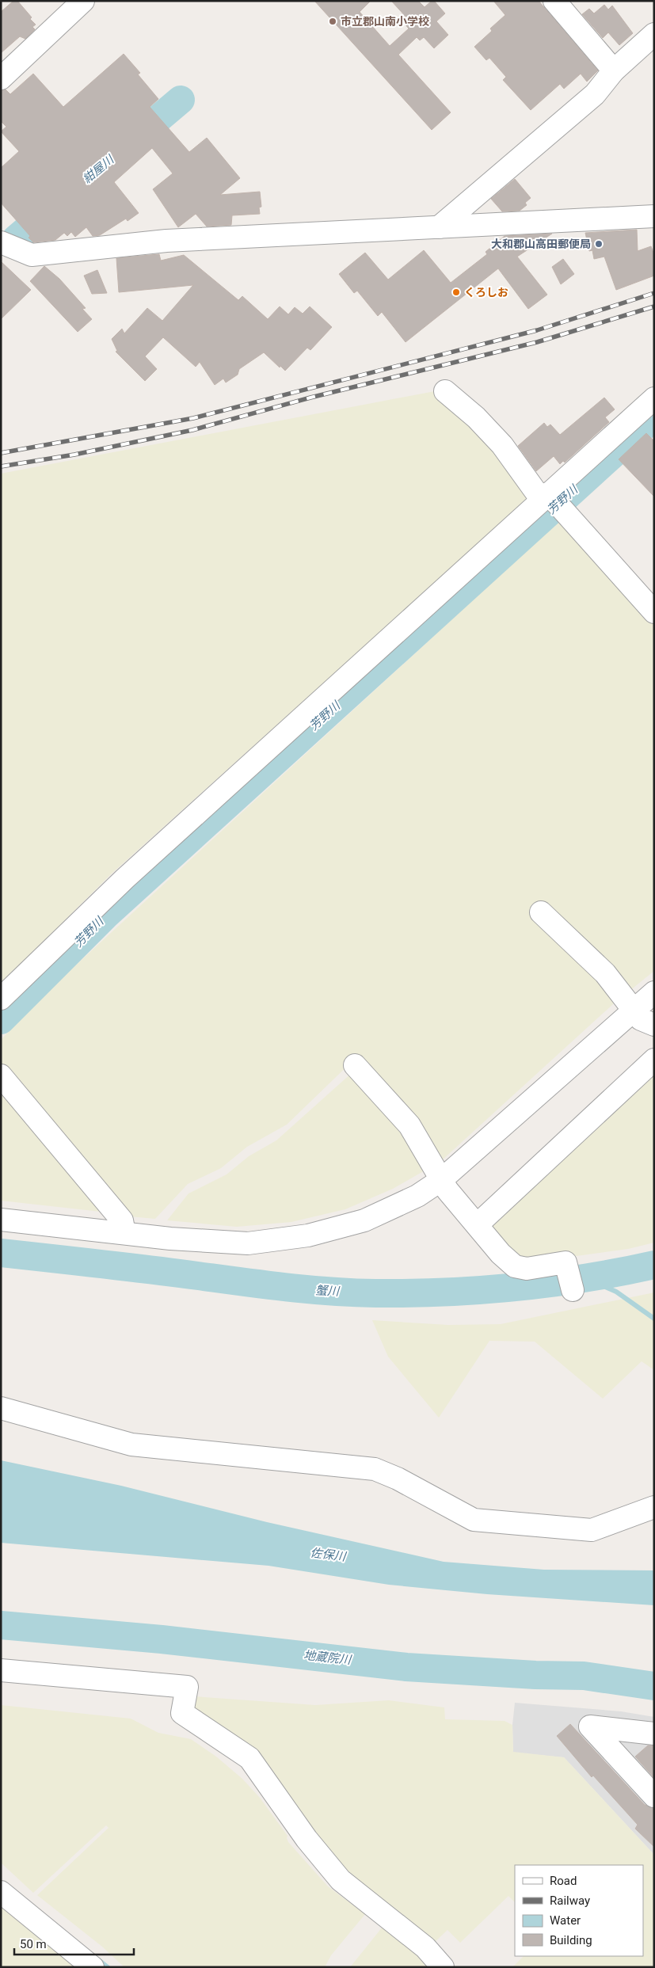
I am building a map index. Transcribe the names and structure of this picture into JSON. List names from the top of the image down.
{
  "water": [
    "紺屋川",
    "芳野川",
    "蟹川",
    "佐保川",
    "地蔵院川"
  ],
  "places": ["市立郡山南小学校", "大和郡山高田郵便局", "くろしお"],
  "legend": [
    "Road",
    "Railway",
    "Water",
    "Building"
  ],
  "scale_bar": "50 m"
}
